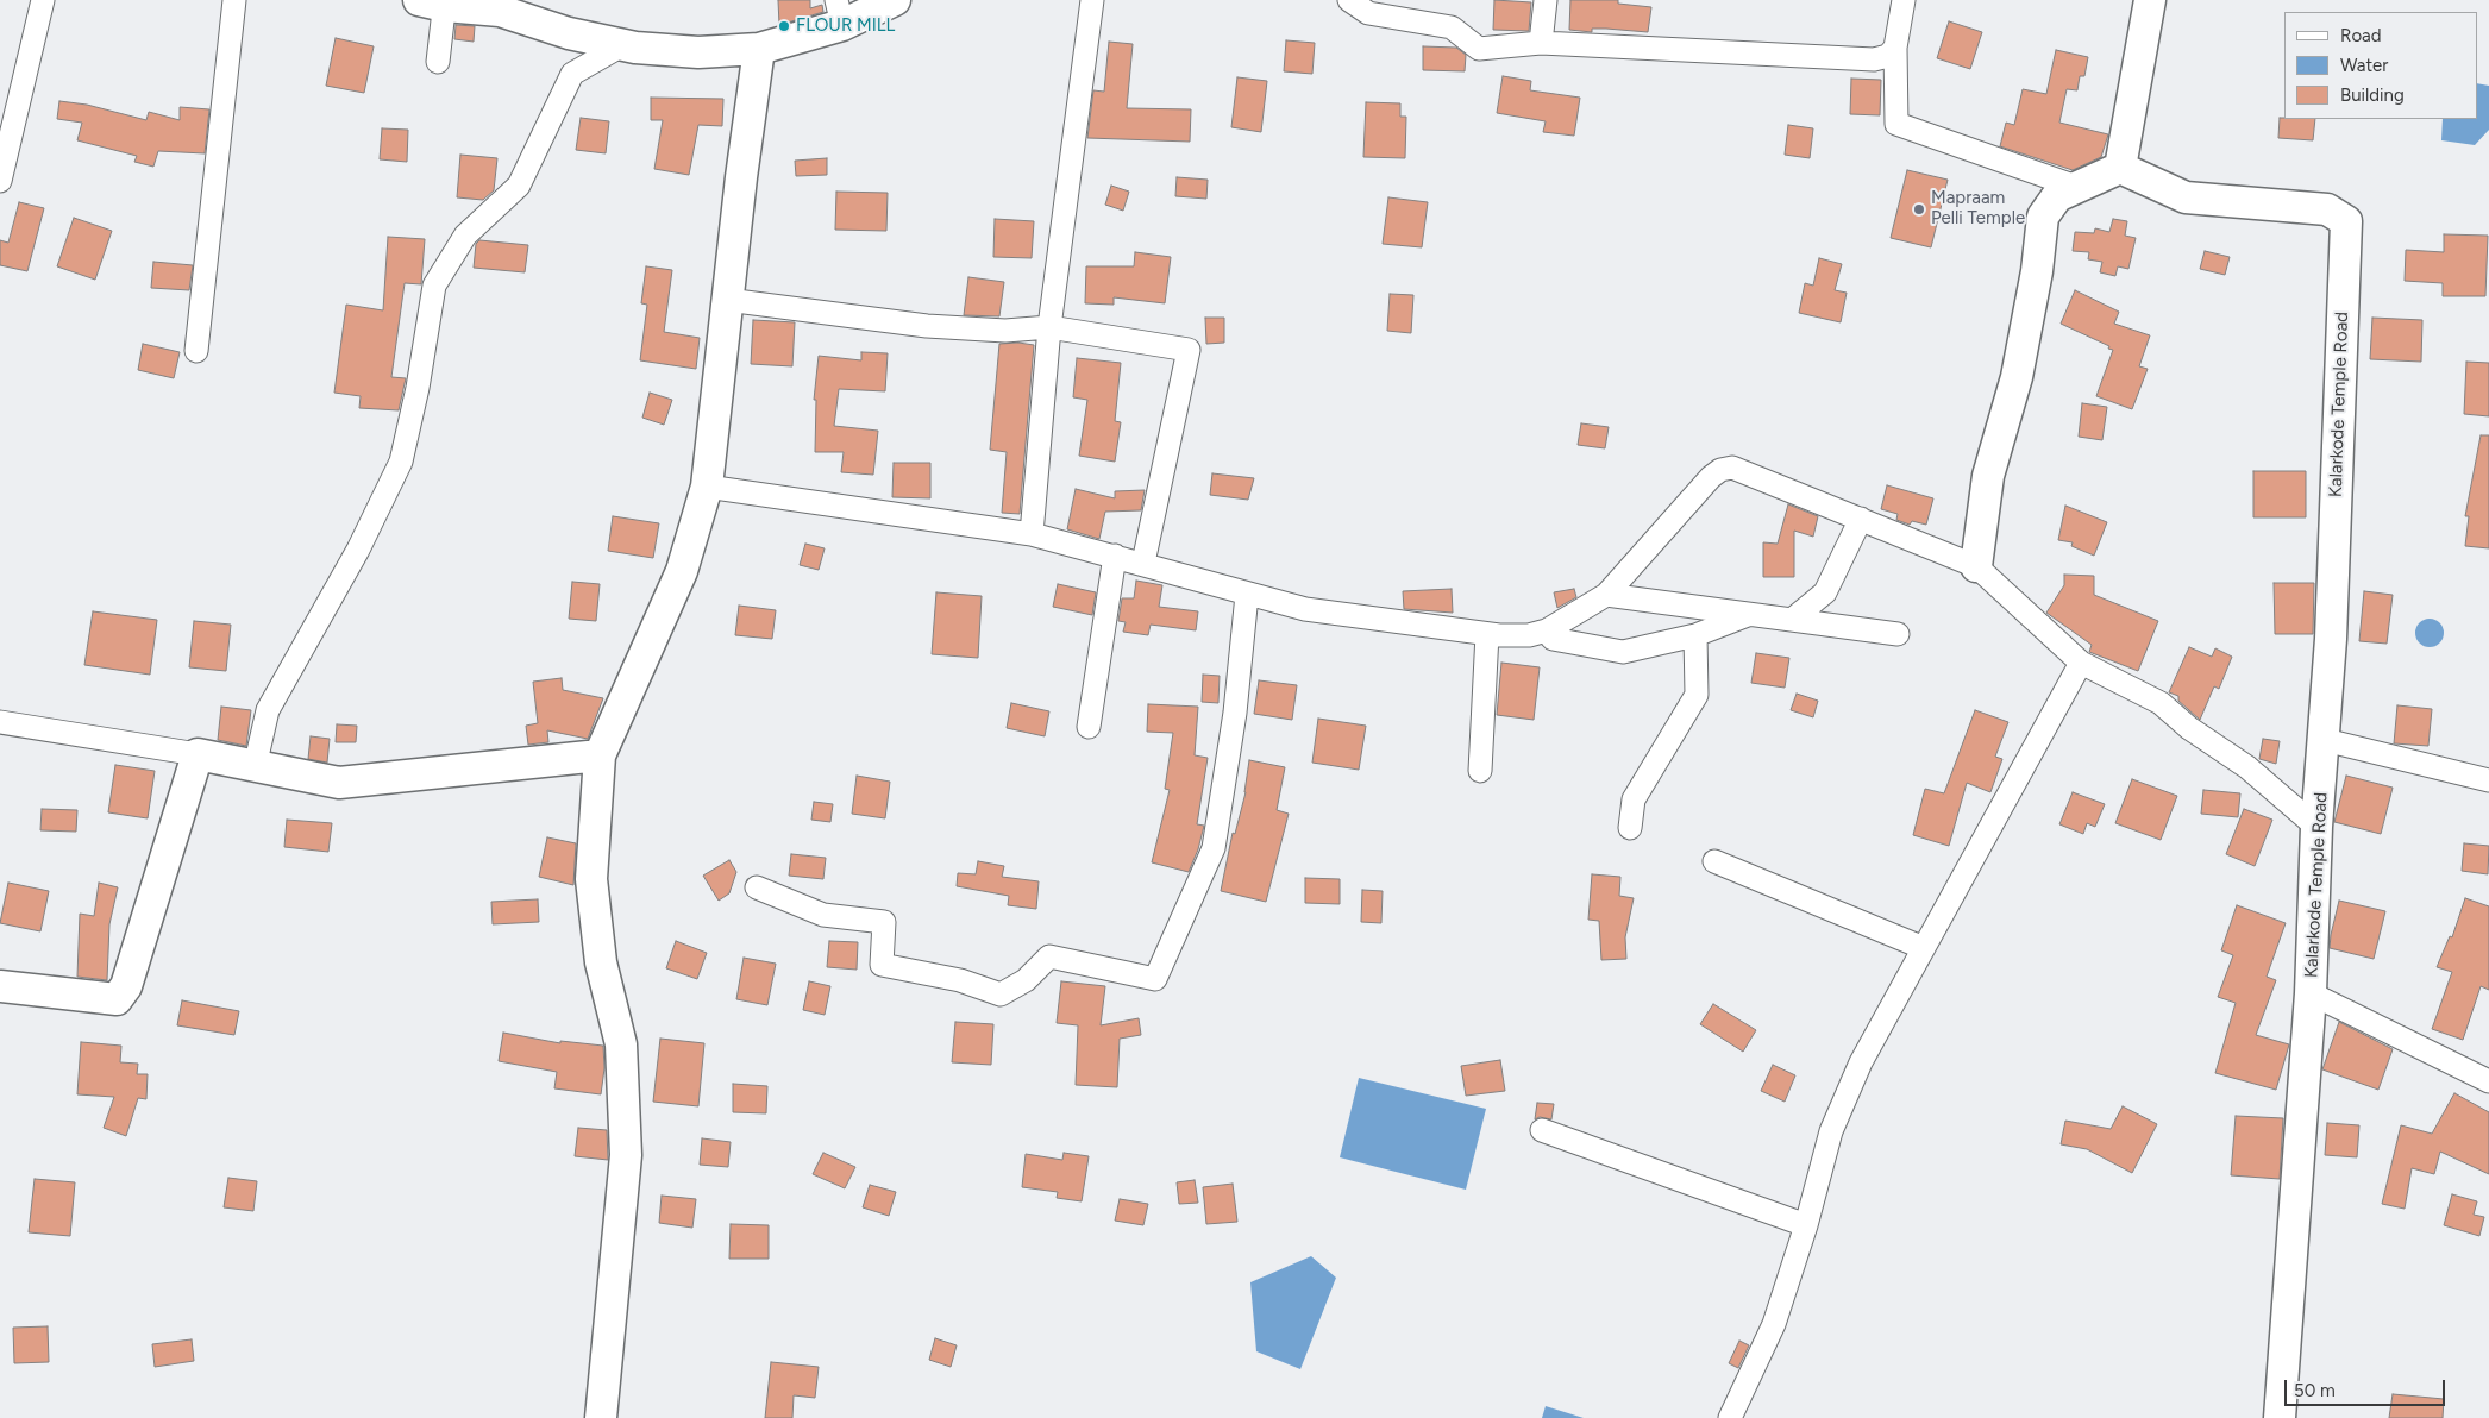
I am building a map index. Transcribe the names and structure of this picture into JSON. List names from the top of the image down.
{
  "streets": {
    "main road": ["Kalarkode Temple Road"]
  },
  "places": ["FLOUR MILL", "Mapraam Pelli Temple"],
  "legend": ["Road", "Water", "Building"],
  "scale_bar": "50 m"
}
